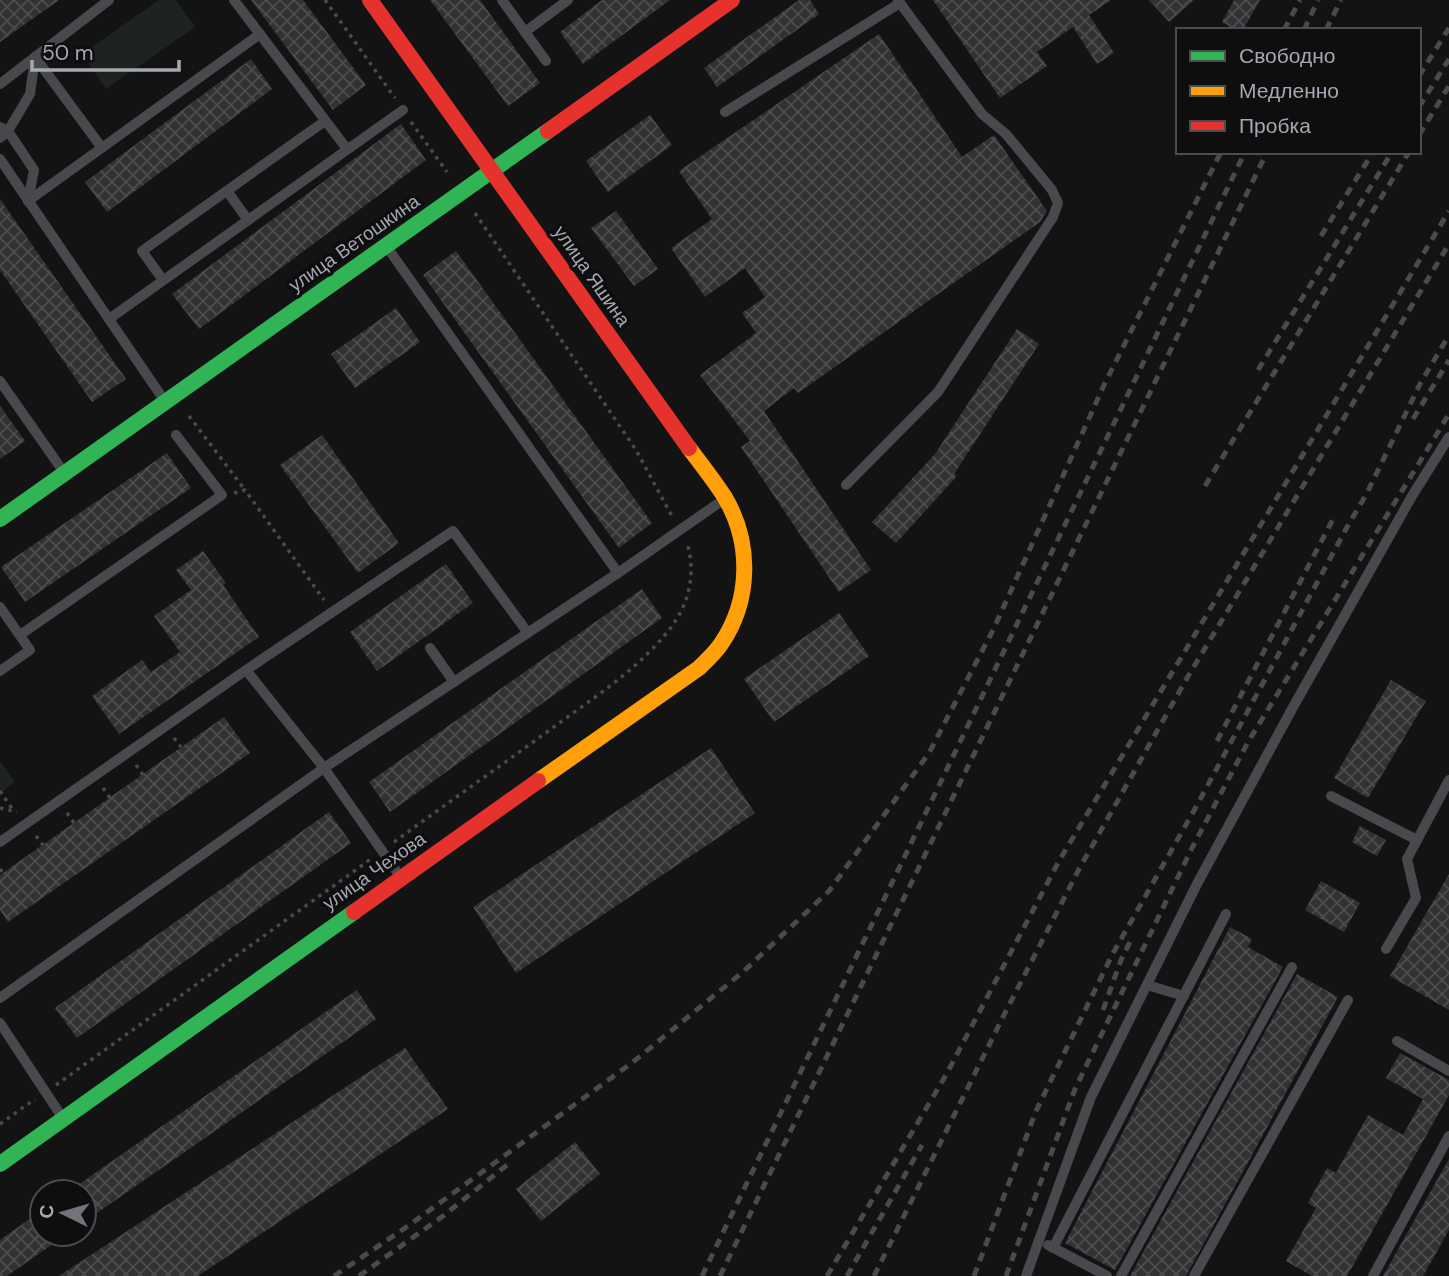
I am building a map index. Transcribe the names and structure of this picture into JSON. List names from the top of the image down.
{
  "streets": {
    "street": ["улица Ветошкина", "улица Яшина", "улица Чехова"]
  },
  "crossings": [
    ["улица Ветошкина", "улица Яшина"],
    ["улица Яшина", "улица Чехова"]
  ],
  "legend": ["Свободно", "Медленно", "Пробка"],
  "scale_bar": "50 m",
  "north": "left"
}
